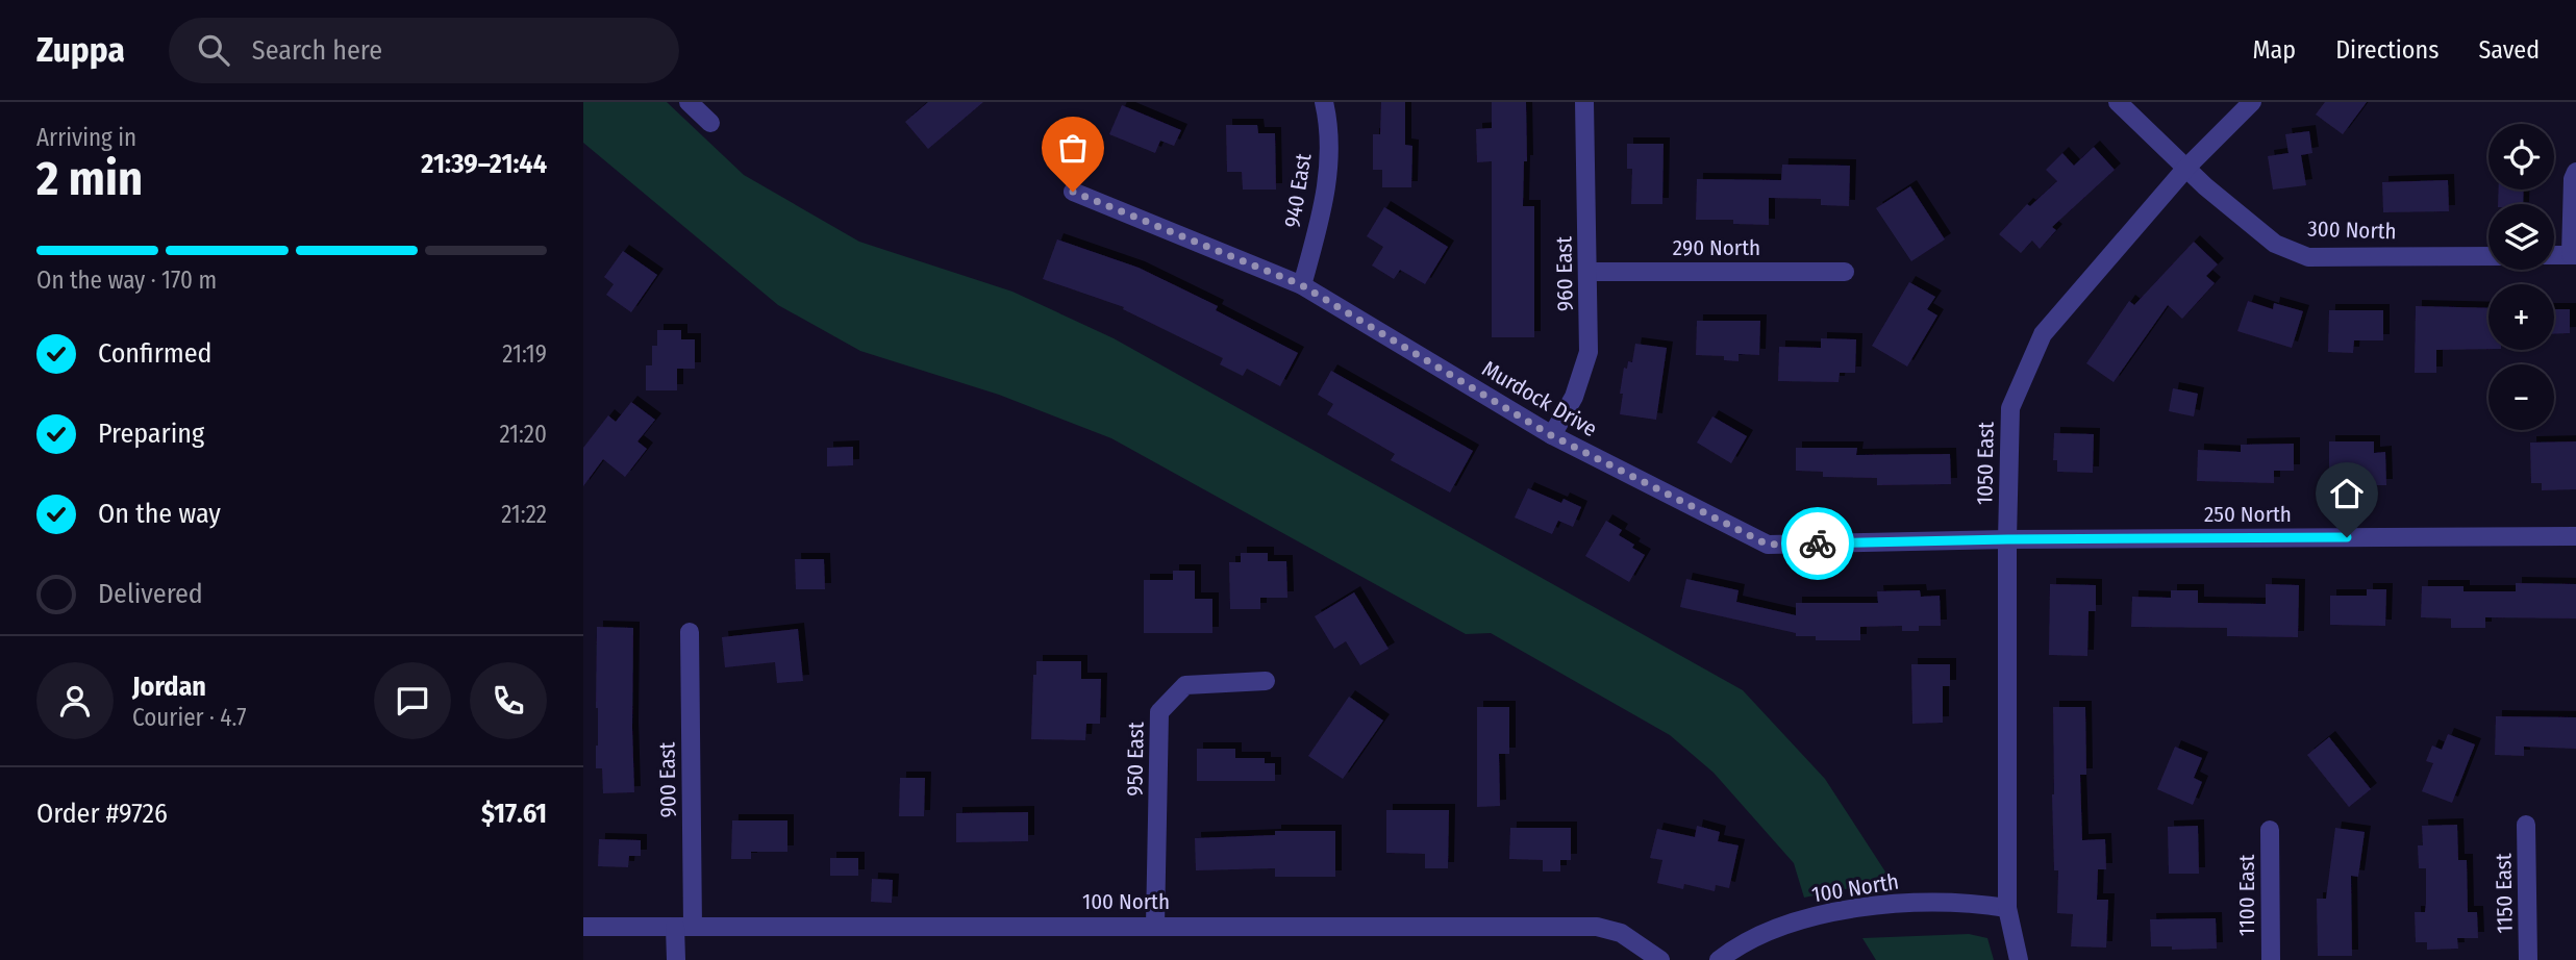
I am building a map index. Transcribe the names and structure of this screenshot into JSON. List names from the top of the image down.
{
  "streets": {
    "street": [
      "940 East",
      "300 North",
      "290 North",
      "960 East",
      "Murdock Drive",
      "1050 East",
      "250 North",
      "950 East",
      "900 East",
      "100 North",
      "1150 East",
      "1100 East"
    ]
  },
  "crossings": [
    ["940 East", "Murdock Drive"],
    ["300 North", "1050 East"],
    ["290 North", "960 East"],
    ["960 East", "Murdock Drive"],
    ["Murdock Drive", "1050 East"],
    ["Murdock Drive", "250 North"],
    ["1050 East", "250 North"],
    ["1050 East", "100 North"],
    ["950 East", "100 North"],
    ["900 East", "100 North"]
  ],
  "page": {
    "header": "Zuppa",
    "search": "Search here",
    "nav": ["Map", "Directions", "Saved"],
    "heading": ["2 min", "Arriving in", "21:39–21:44"],
    "panel": [
      "Jordan",
      "Courier · 4.7",
      "Order #9726",
      "$17.61"
    ],
    "map_buttons": ["+", "−"],
    "bar": "On the way · 170 m",
    "list": [
      ["Confirmed", "21:19"],
      ["Preparing", "21:20"],
      ["On the way", "21:22"],
      "Delivered"
    ]
  }
}
